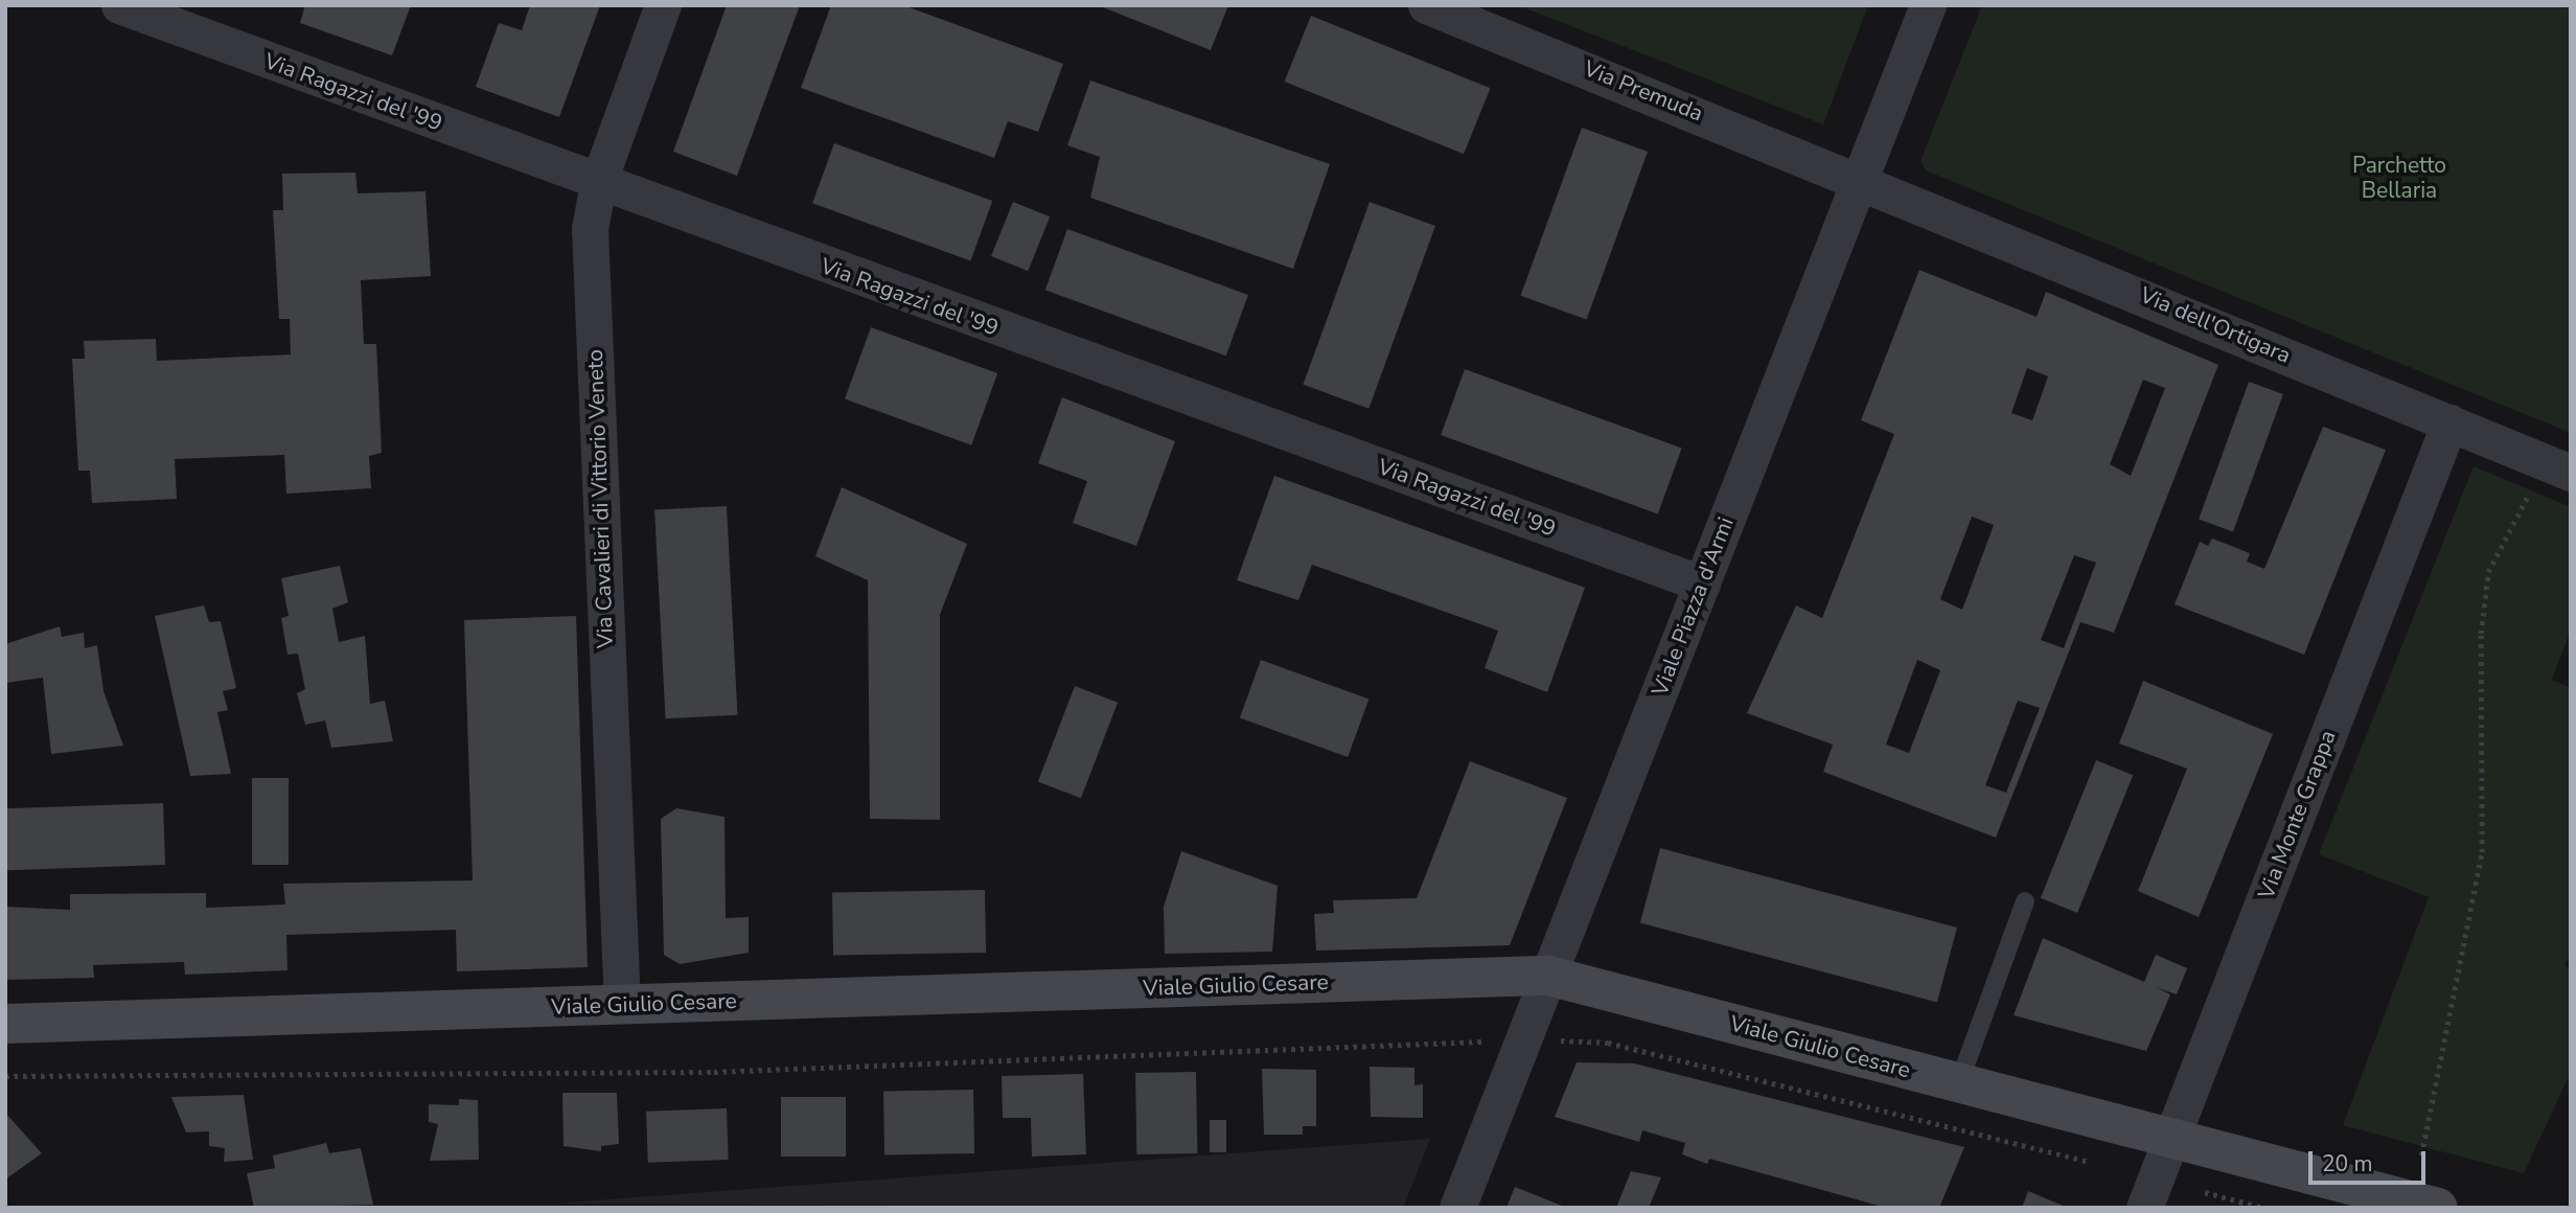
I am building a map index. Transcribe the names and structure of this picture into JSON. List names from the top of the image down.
{
  "streets": {
    "main road": ["Viale Giulio Cesare"],
    "street": [
      "Via Premuda",
      "Via Ragazzi del '99",
      "Via dell'Ortigara",
      "Via Cavalieri di Vittorio Veneto",
      "Viale Piazza d'Armi",
      "Via Monte Grappa"
    ]
  },
  "crossings": [
    ["Via Premuda", "Via dell'Ortigara"],
    ["Via Premuda", "Viale Piazza d'Armi"],
    ["Via Ragazzi del '99", "Via Cavalieri di Vittorio Veneto"],
    ["Via Ragazzi del '99", "Viale Piazza d'Armi"],
    ["Via dell'Ortigara", "Viale Piazza d'Armi"],
    ["Via dell'Ortigara", "Via Monte Grappa"],
    ["Via Cavalieri di Vittorio Veneto", "Viale Giulio Cesare"],
    ["Viale Piazza d'Armi", "Viale Giulio Cesare"],
    ["Via Monte Grappa", "Viale Giulio Cesare"]
  ],
  "parks": ["Parchetto Bellaria"],
  "scale_bar": "20 m"
}
